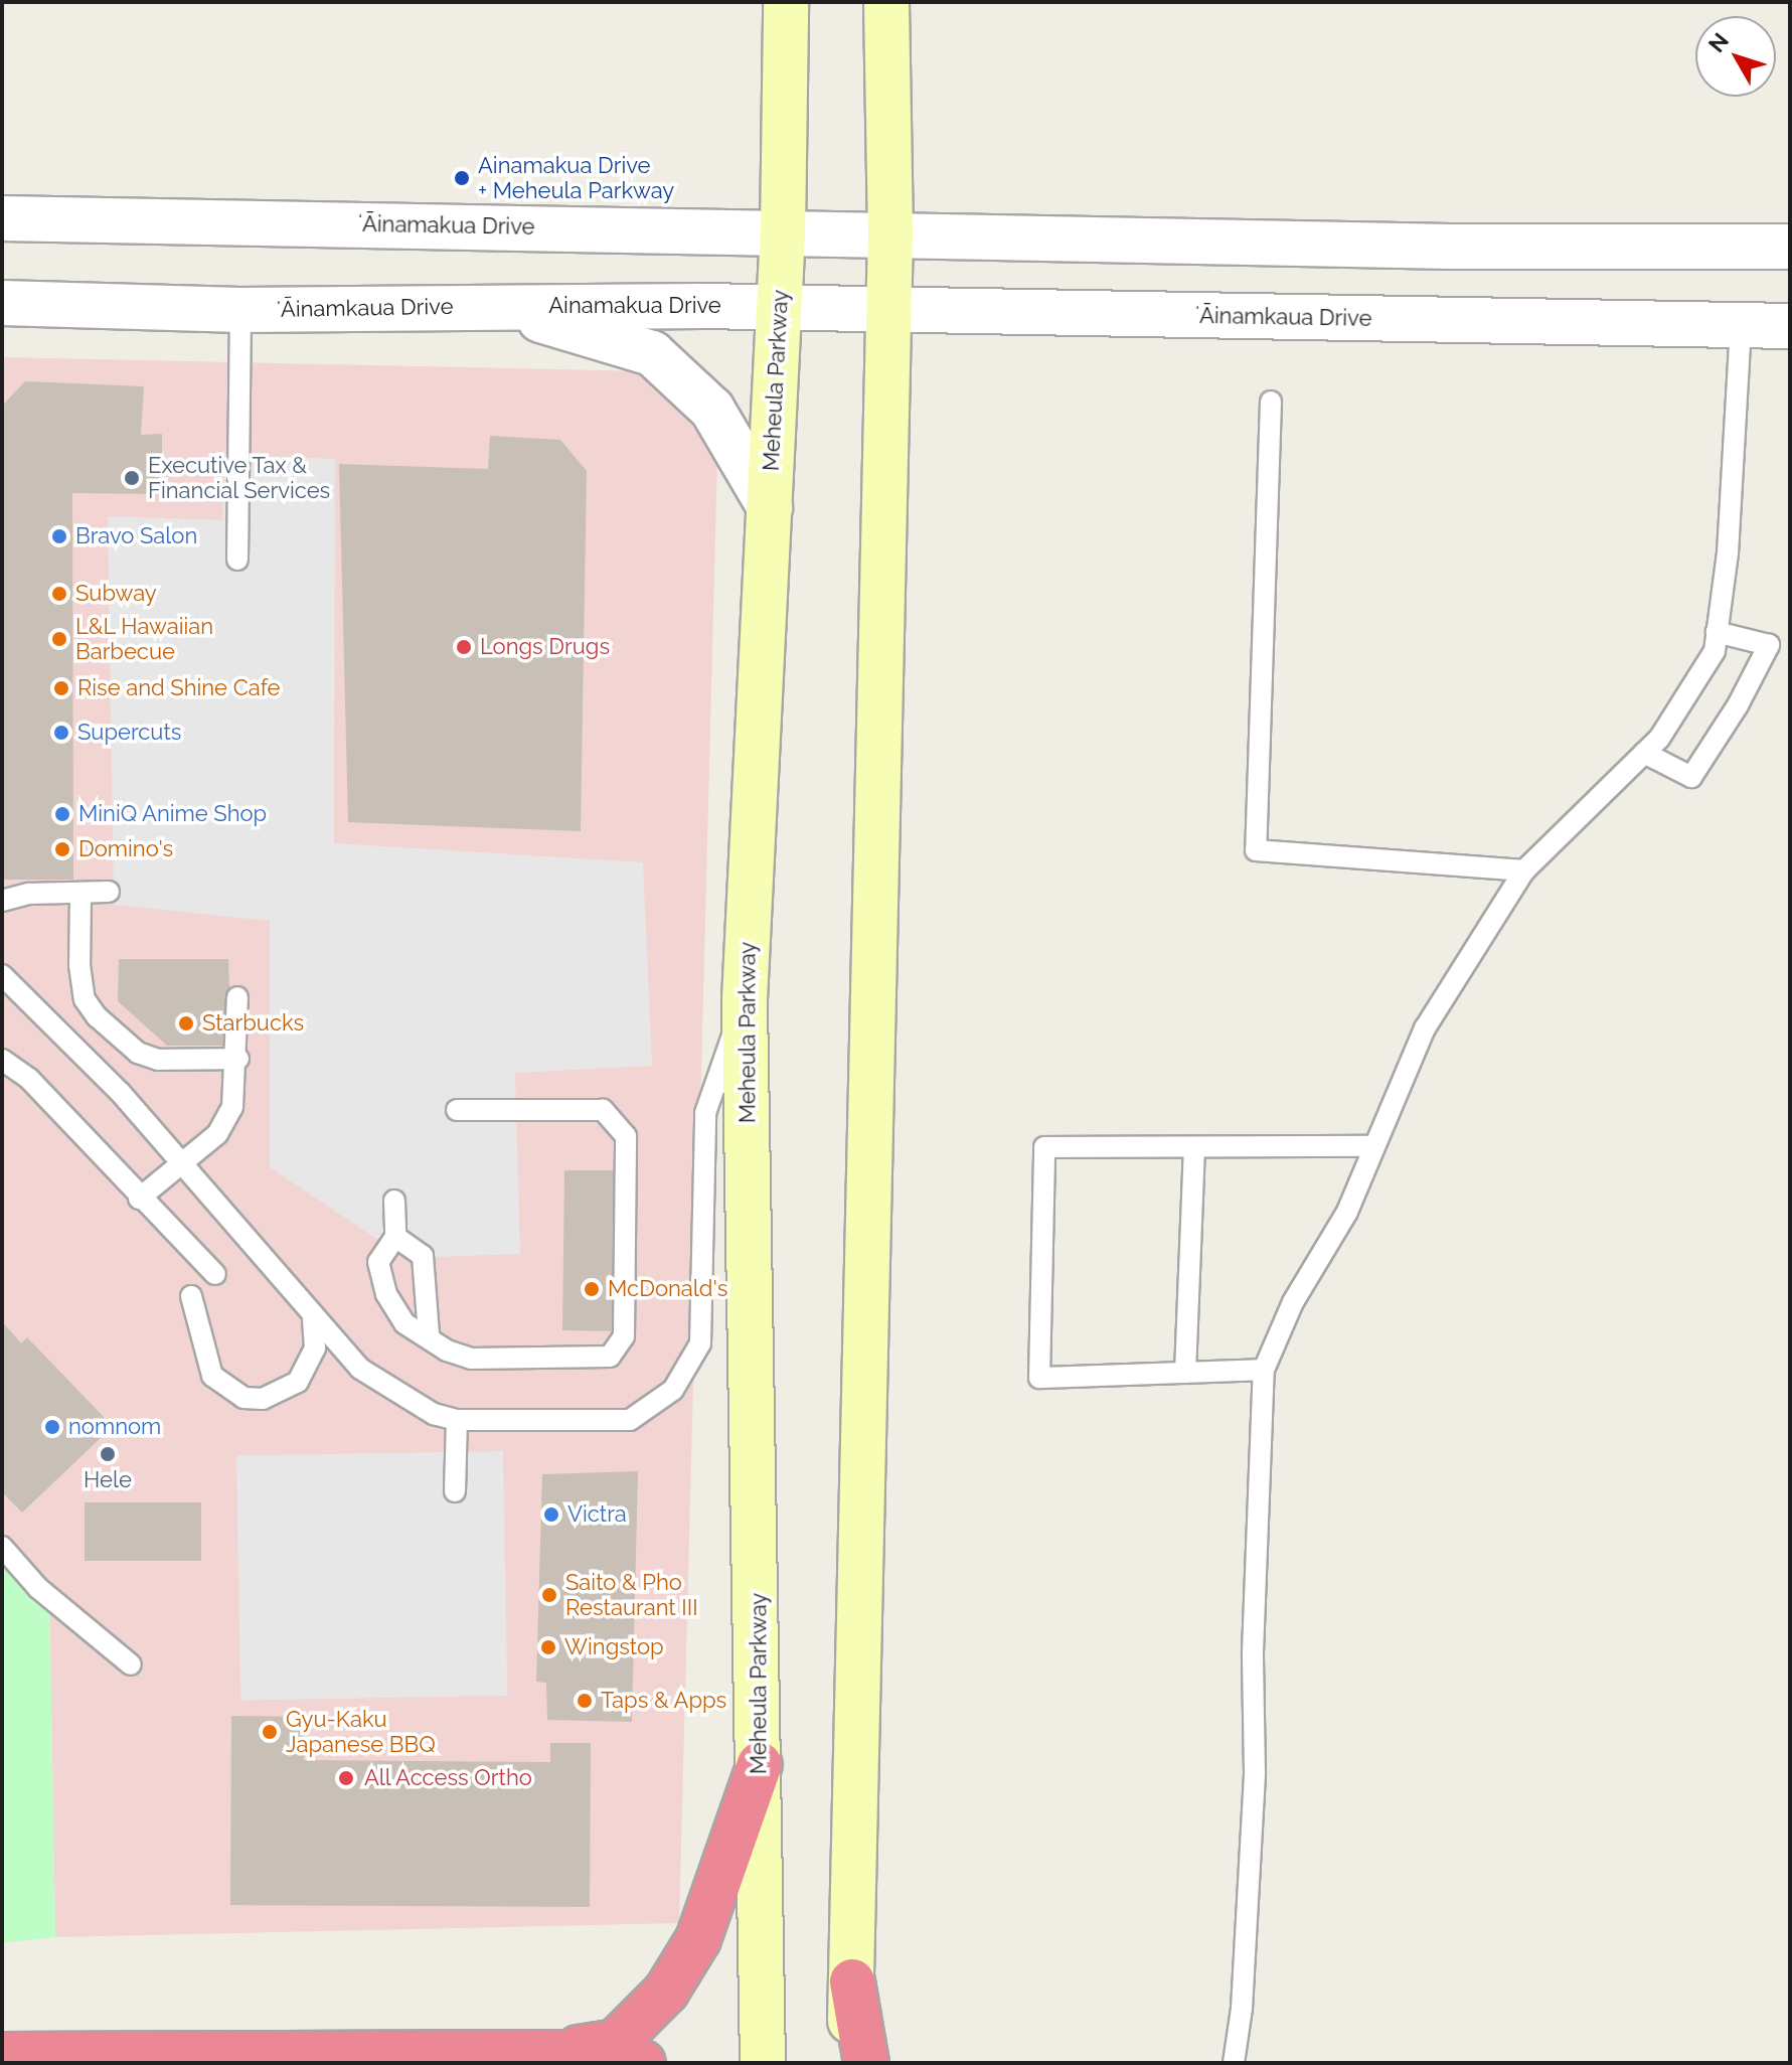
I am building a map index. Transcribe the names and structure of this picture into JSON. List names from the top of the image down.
{
  "streets": {
    "main road": ["Meheula Parkway"],
    "street": ["ʻĀinamakua Drive", "Ainamakua Drive", "ʻĀinamkaua Drive"]
  },
  "crossings": [
    ["ʻĀinamakua Drive", "Meheula Parkway"],
    ["Ainamakua Drive", "ʻĀinamkaua Drive"],
    ["Ainamakua Drive", "Meheula Parkway"],
    ["ʻĀinamkaua Drive", "Meheula Parkway"]
  ],
  "places": [
    "Ainamakua Drive + Meheula Parkway",
    "Executive Tax & Financial Services",
    "Bravo Salon",
    "Subway",
    "L&L Hawaiian Barbecue",
    "Longs Drugs",
    "Rise and Shine Cafe",
    "Supercuts",
    "MiniQ Anime Shop",
    "Domino's",
    "Starbucks",
    "McDonald's",
    "nomnom",
    "Hele",
    "Victra",
    "Saito & Pho Restaurant III",
    "Wingstop",
    "Taps & Apps",
    "Gyu-Kaku Japanese BBQ",
    "All Access Ortho"
  ],
  "north": "top left"
}
